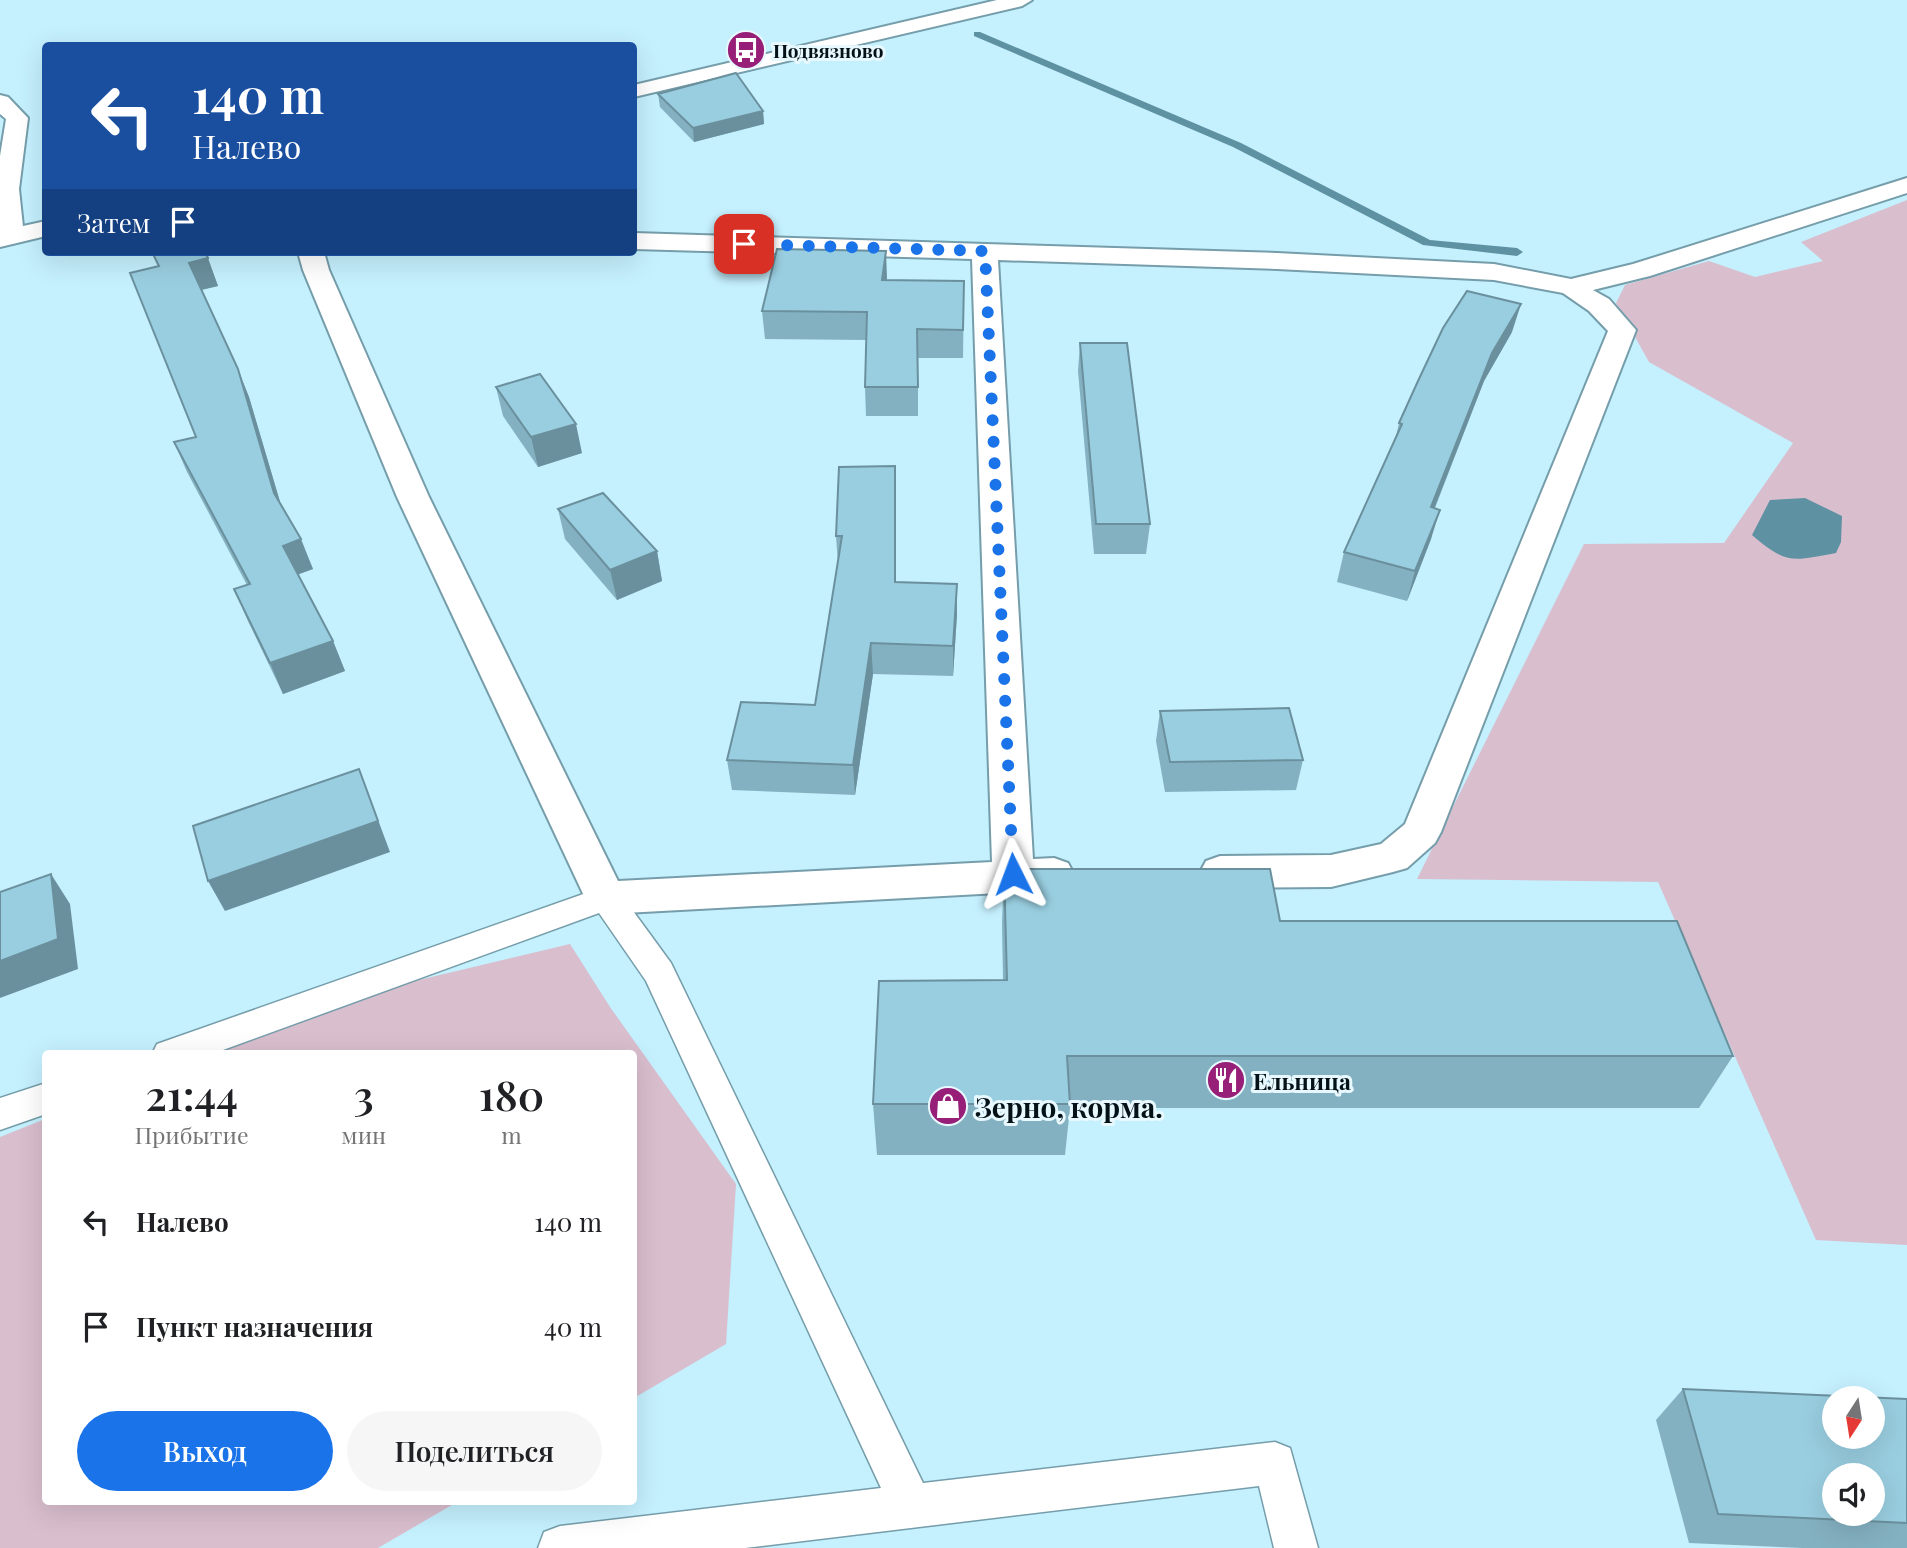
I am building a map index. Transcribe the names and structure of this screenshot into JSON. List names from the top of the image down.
{
  "places": {
    "bus stop": ["Подвязново"],
    "restaurant": ["Ельница"],
    "shop": ["Зерно, корма."]
  },
  "north": "bottom",
  "page": {
    "turn": ["140 m", "Налево"],
    "then": "Затем",
    "eta": [
      "21:44",
      "Прибытие",
      "3",
      "мин",
      "180",
      "m"
    ],
    "list": [
      {
        "name": "Налево",
        "value": "140 m"
      },
      {
        "name": "Пункт назначения",
        "value": "40 m"
      }
    ],
    "buttons": ["Выход", "Поделиться"]
  }
}
